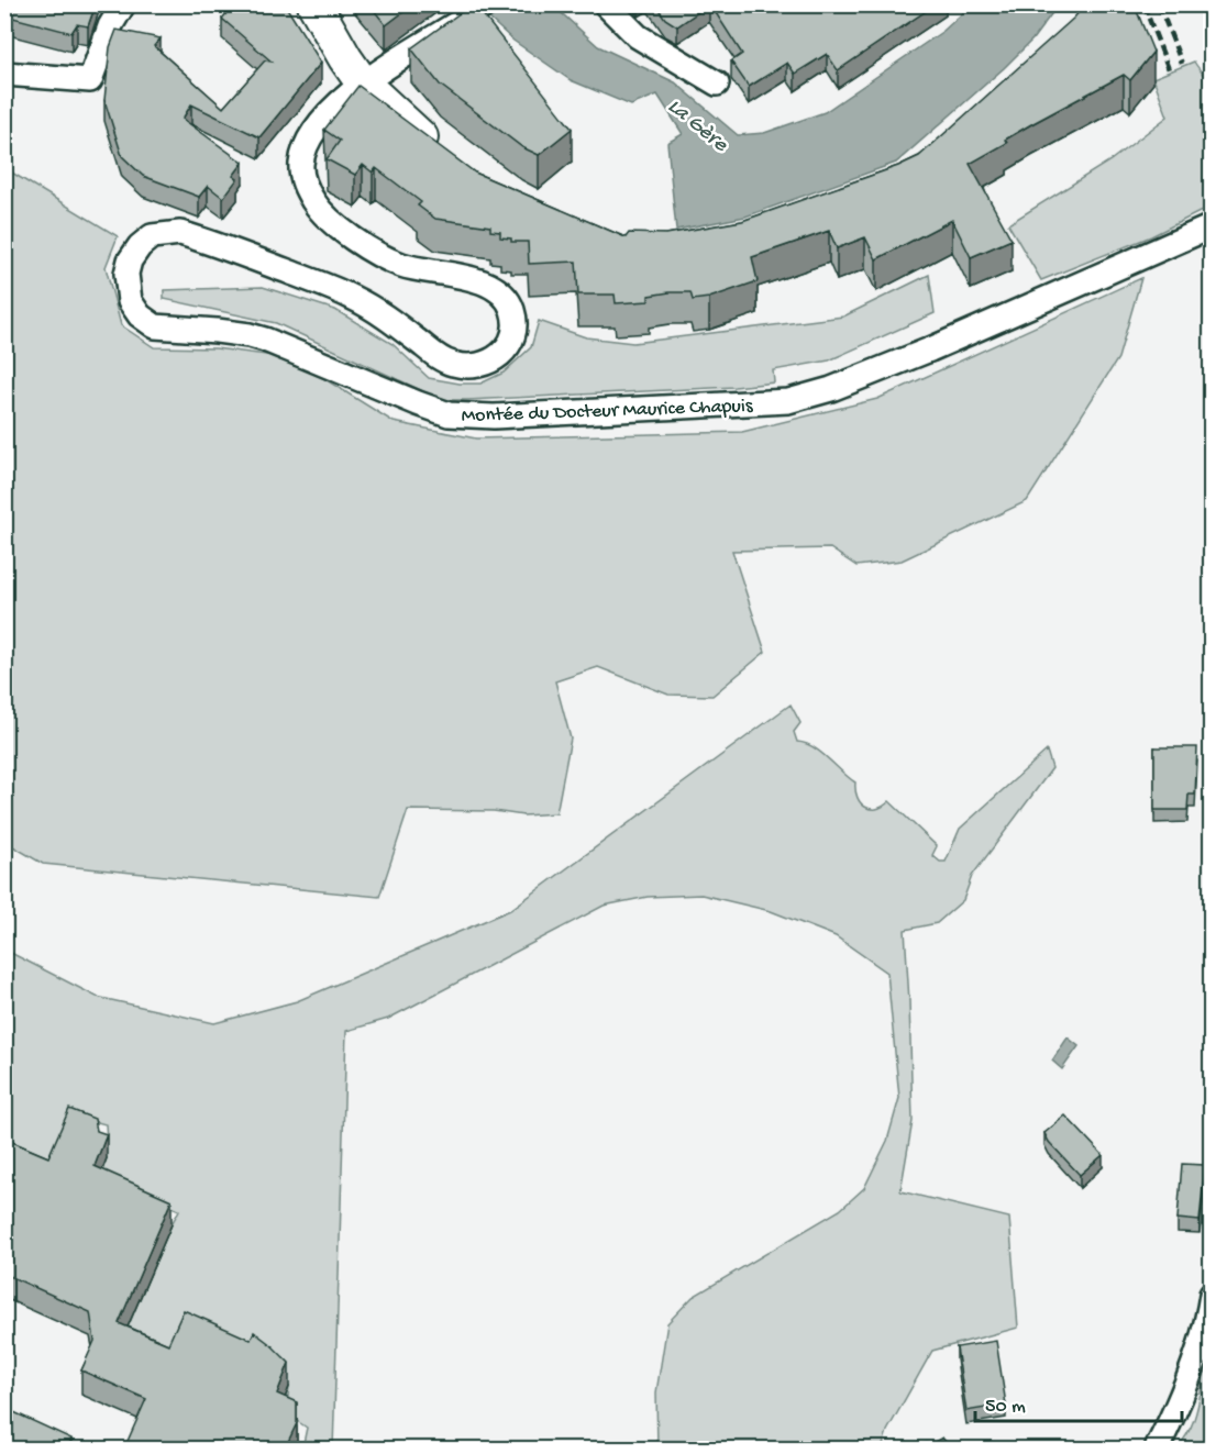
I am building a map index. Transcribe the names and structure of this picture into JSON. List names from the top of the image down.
{
  "streets": {
    "street": ["Montée du Docteur Maurice Chapuis"]
  },
  "water": ["La Gère"],
  "scale_bar": "50 m"
}
